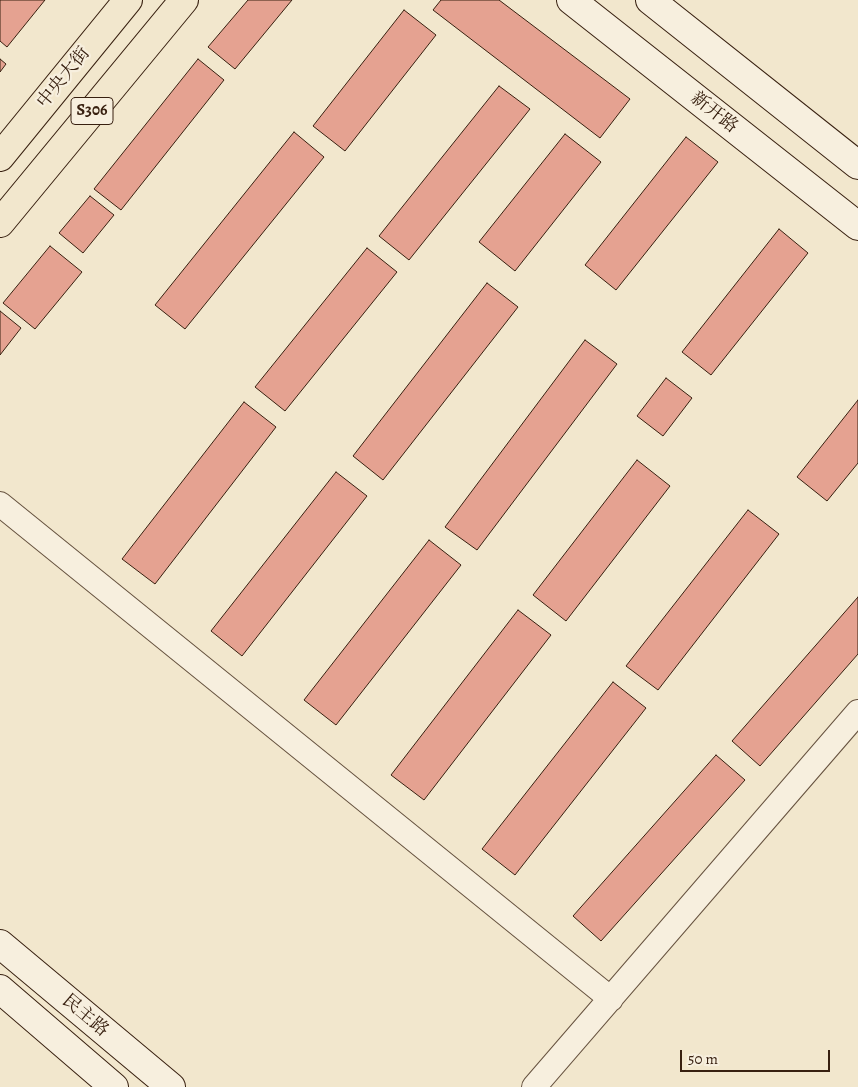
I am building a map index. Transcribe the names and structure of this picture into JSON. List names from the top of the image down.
{
  "streets": {
    "main road": [
      "中央大街",
      "S306",
      "新开路",
      "民主路"
    ]
  },
  "scale_bar": "50 m"
}
